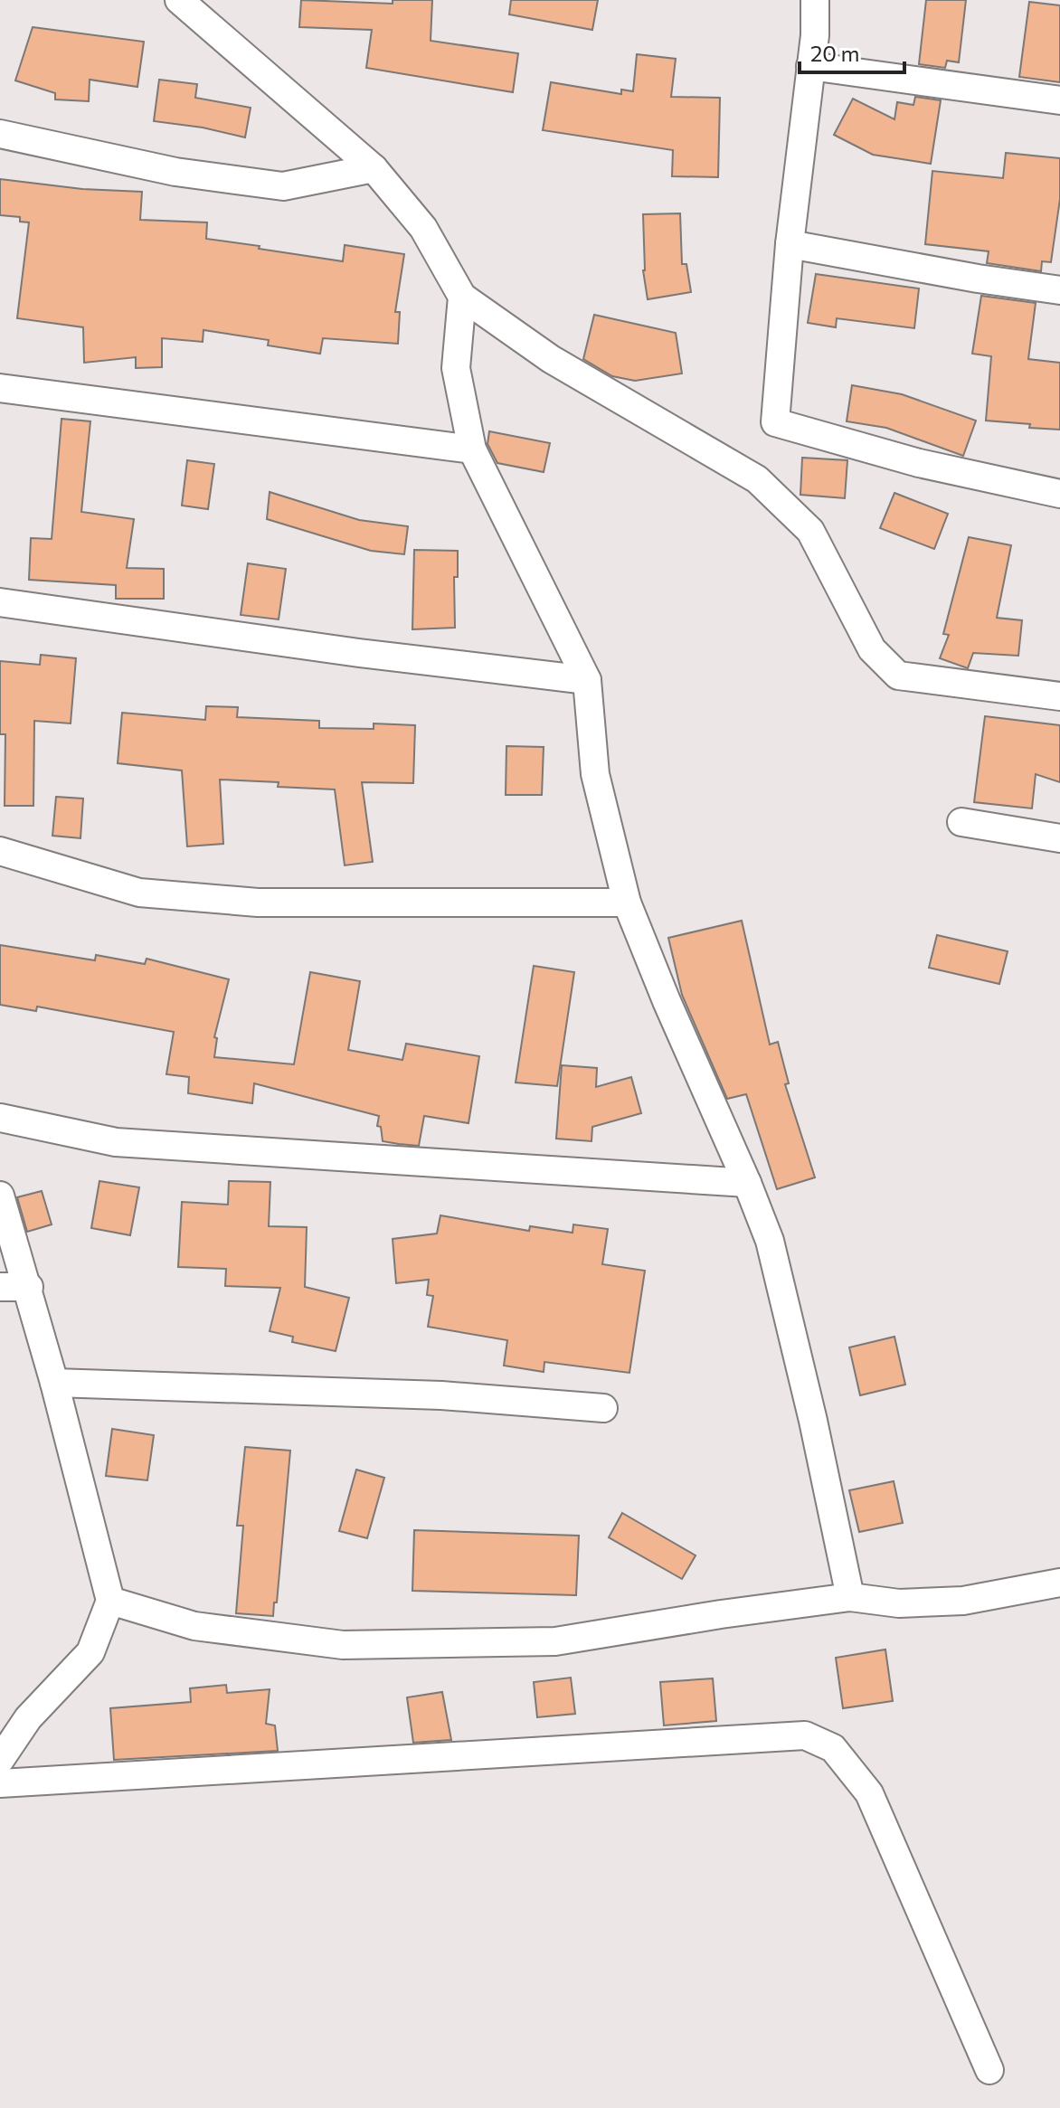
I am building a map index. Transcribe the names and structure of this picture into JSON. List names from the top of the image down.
{
  "scale_bar": "20 m"
}
